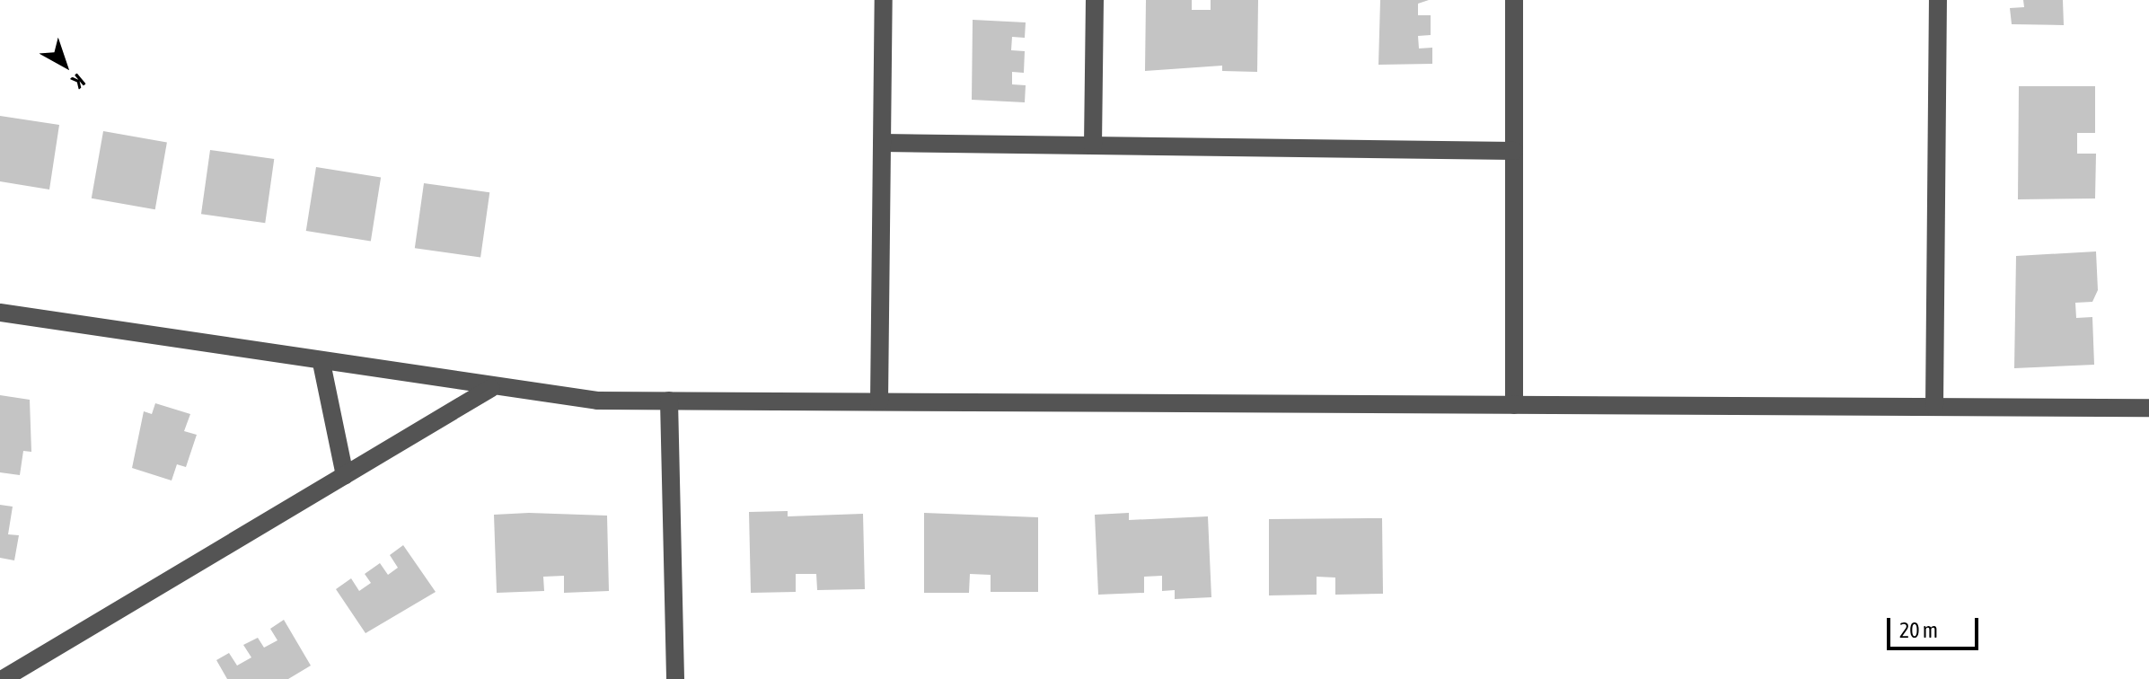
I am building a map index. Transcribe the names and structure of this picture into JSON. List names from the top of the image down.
{
  "scale_bar": "20 m",
  "north": "bottom right"
}
